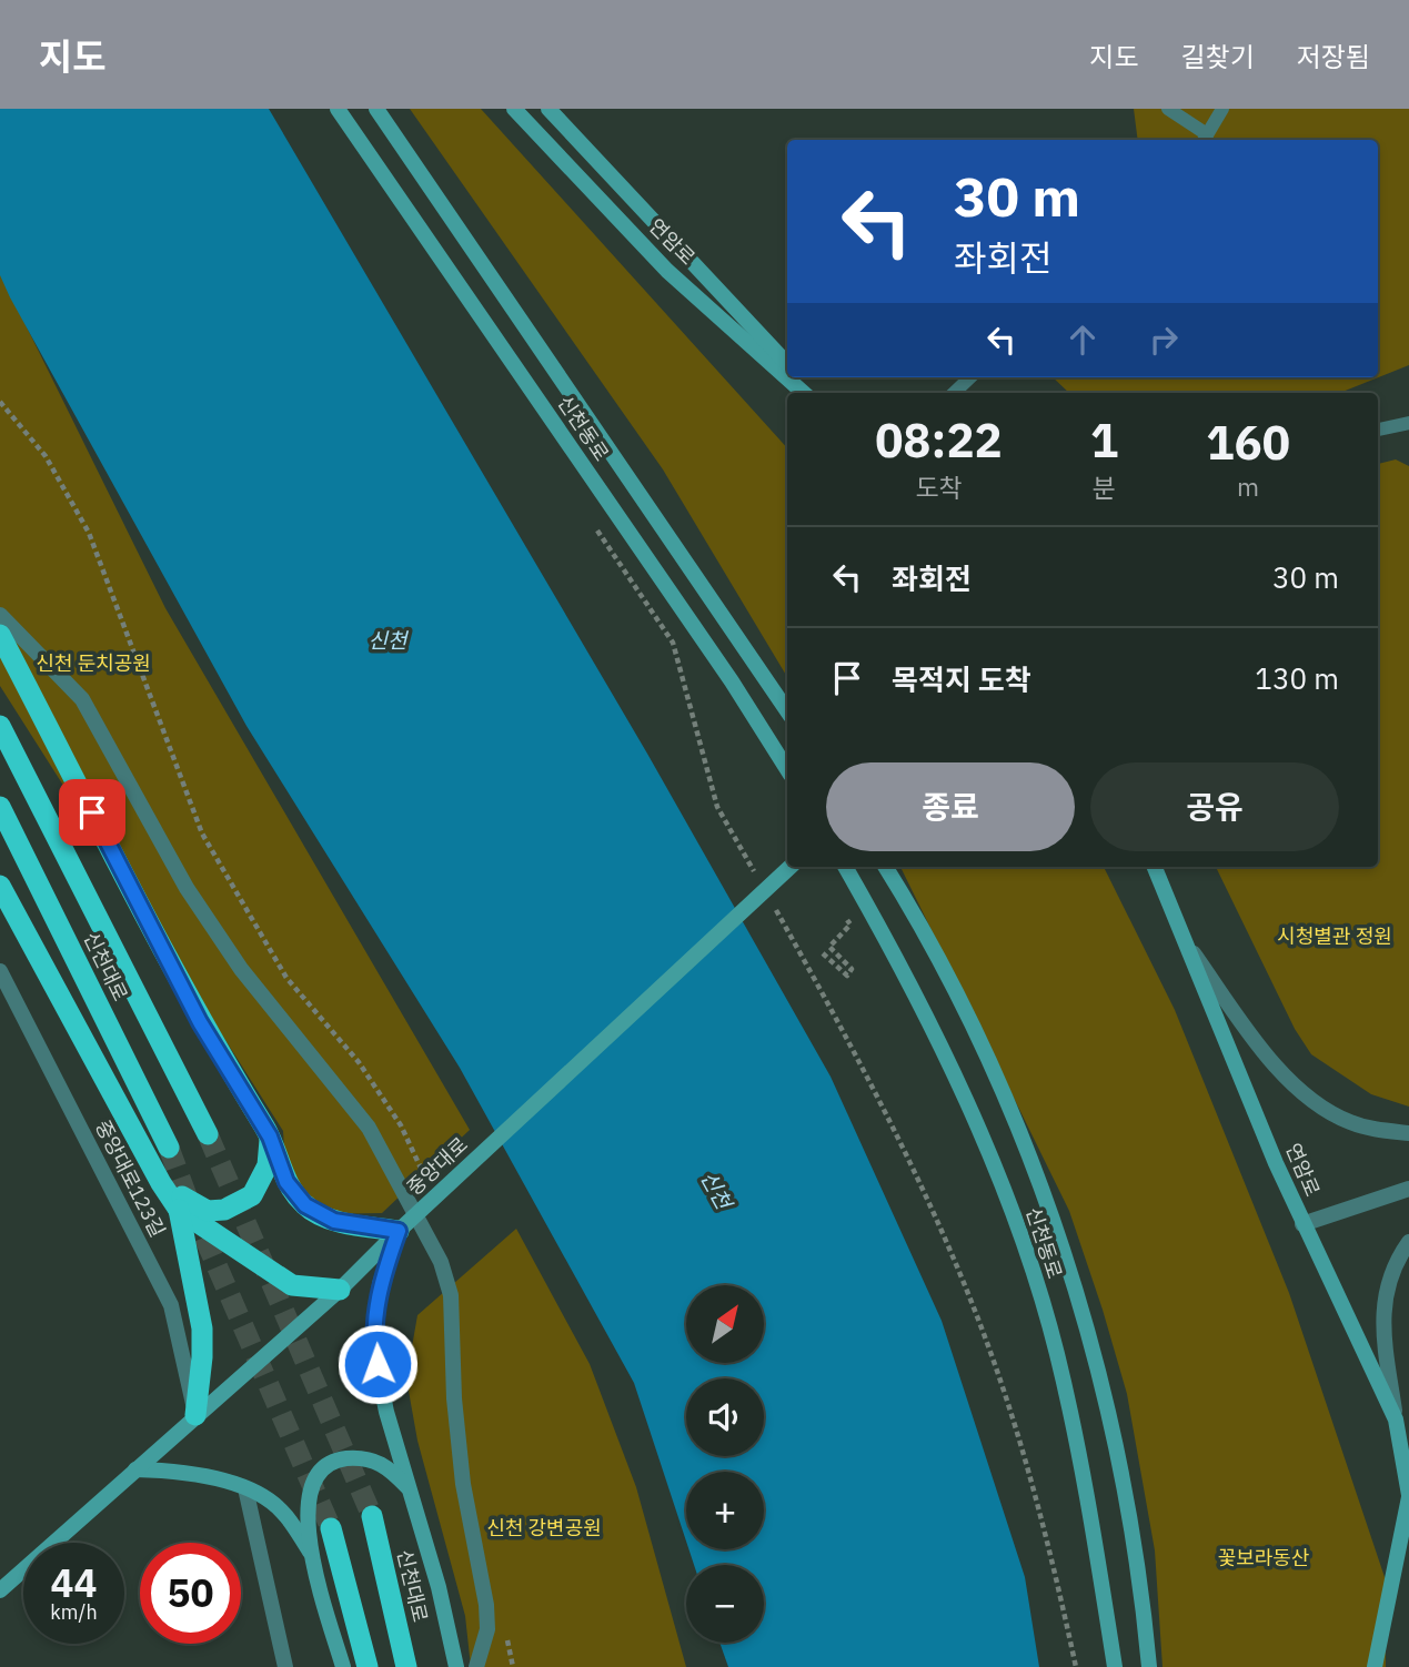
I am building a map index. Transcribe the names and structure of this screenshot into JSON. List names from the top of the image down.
{
  "streets": {
    "highway": ["신천대로"],
    "main road": ["연암로", "신천동로", "중앙대로"],
    "street": ["중앙대로123길"]
  },
  "crossings": [
    ["중앙대로", "중앙대로123길"]
  ],
  "water": ["신천"],
  "parks": [
    "신천 둔치공원",
    "시청별관 정원",
    "신천 강변공원",
    "꽃보라동산"
  ],
  "north": "top right",
  "page": {
    "header": "지도",
    "nav": ["지도", "길찾기", "저장됨"],
    "turn": ["30 m", "좌회전"],
    "eta": [
      "08:22",
      "도착",
      "1",
      "분",
      "160",
      "m"
    ],
    "list": [
      {
        "name": "좌회전",
        "value": "30 m"
      },
      {
        "name": "목적지 도착",
        "value": "130 m"
      }
    ],
    "buttons": ["종료", "공유"],
    "map_buttons": ["+", "−"],
    "speed": "44 km/h",
    "limit": "50"
  }
}
